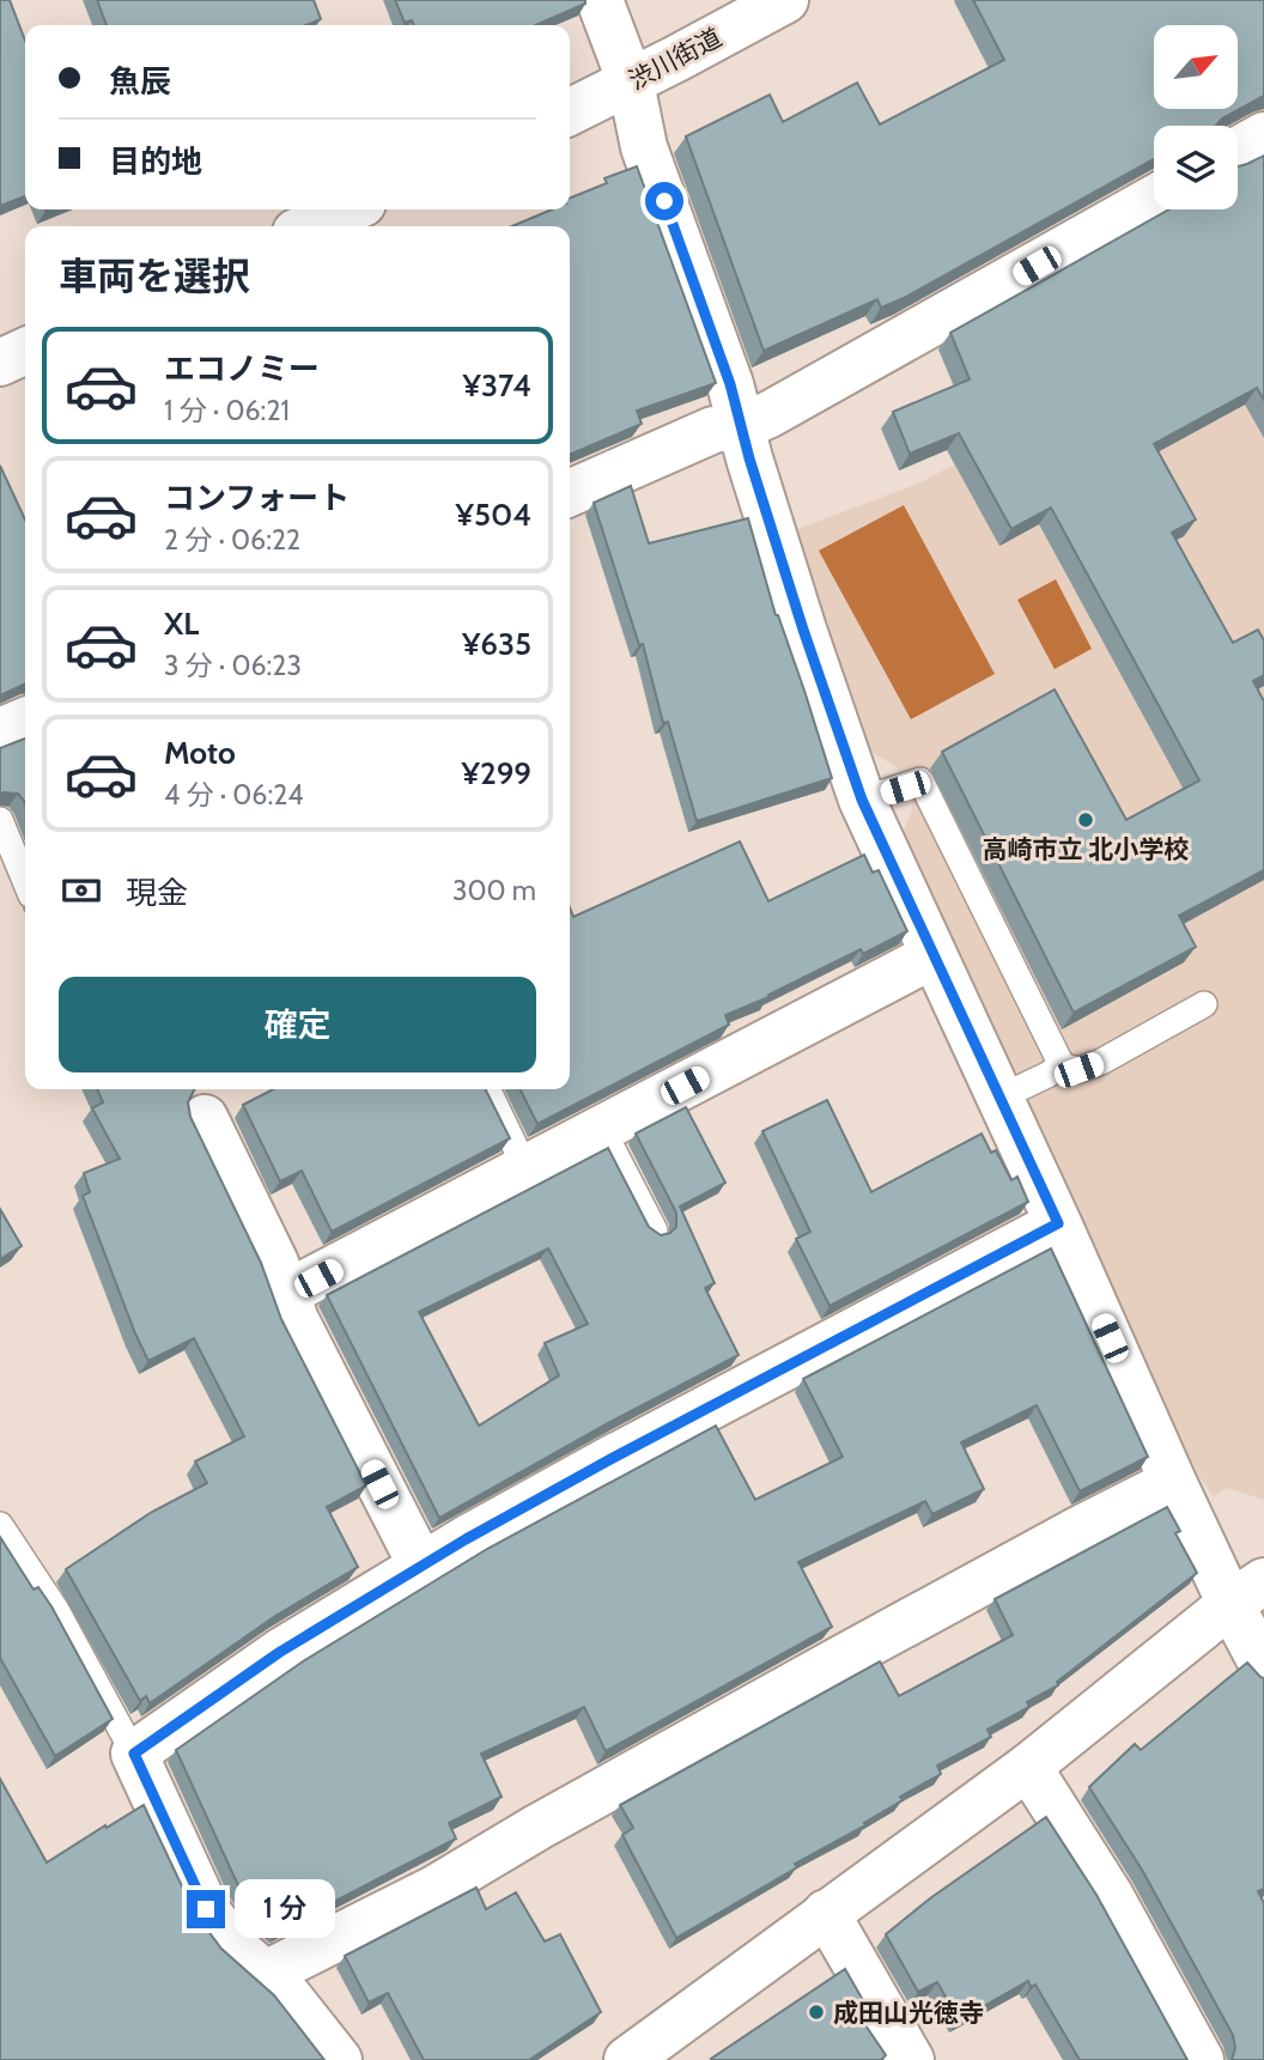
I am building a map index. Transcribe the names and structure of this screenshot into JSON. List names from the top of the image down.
{
  "streets": {
    "main road": ["渋川街道"]
  },
  "places": ["高崎市立 北小学校", "成田山光徳寺"],
  "north": "top right",
  "page": {
    "banner": ["魚辰", "目的地"],
    "heading": "車両を選択",
    "list": [
      {
        "name": "エコノミー",
        "note": "1 分 · 06:21",
        "value": "¥374"
      },
      {
        "name": "コンフォート",
        "note": "2 分 · 06:22",
        "value": "¥504"
      },
      {
        "name": "XL",
        "note": "3 分 · 06:23",
        "value": "¥635"
      },
      {
        "name": "Moto",
        "note": "4 分 · 06:24",
        "value": "¥299"
      }
    ],
    "pay": ["現金", "300 m"],
    "buttons": "確定",
    "bubble": "1 分"
  }
}
